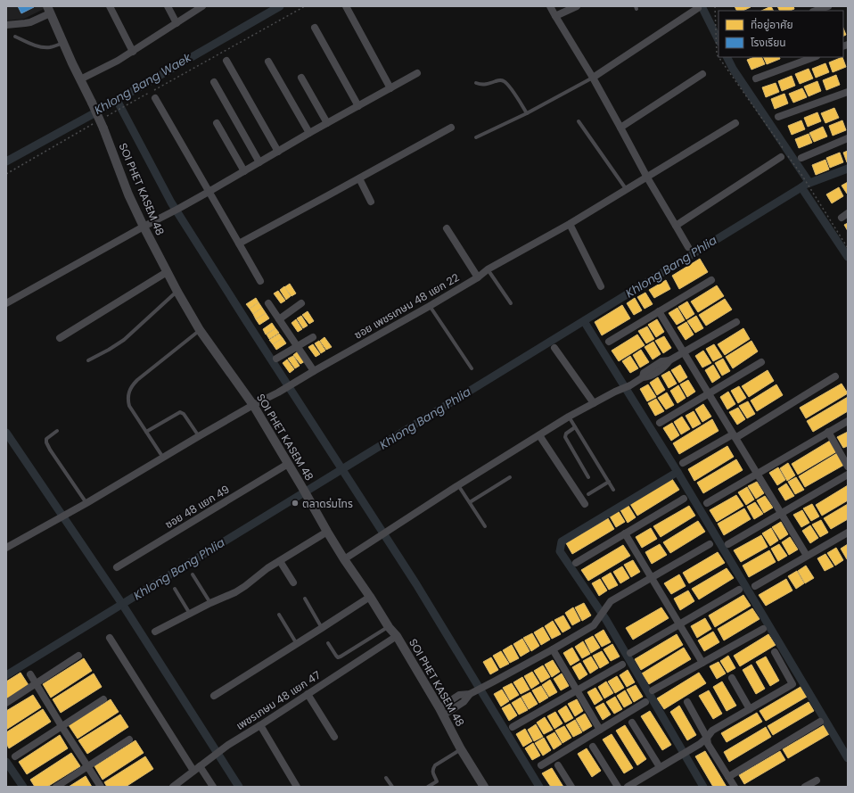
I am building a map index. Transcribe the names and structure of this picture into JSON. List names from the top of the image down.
{
  "streets": {
    "street": [
      "SOI PHET KASEM 48",
      "ซอย เพชรเกษม 48 แยก 22",
      "ซอย 48 แยก 49",
      "เพชรเกษม 48 แยก 47"
    ]
  },
  "crossings": [
    ["SOI PHET KASEM 48", "ซอย เพชรเกษม 48 แยก 22"],
    ["SOI PHET KASEM 48", "ซอย 48 แยก 49"],
    ["SOI PHET KASEM 48", "เพชรเกษม 48 แยก 47"]
  ],
  "water": ["Khlong Bang Waek", "Khlong Bang Phlia"],
  "places": ["ตลาดร่มไทร"],
  "legend": ["ที่อยู่อาศัย", "โรงเรียน"]
}
